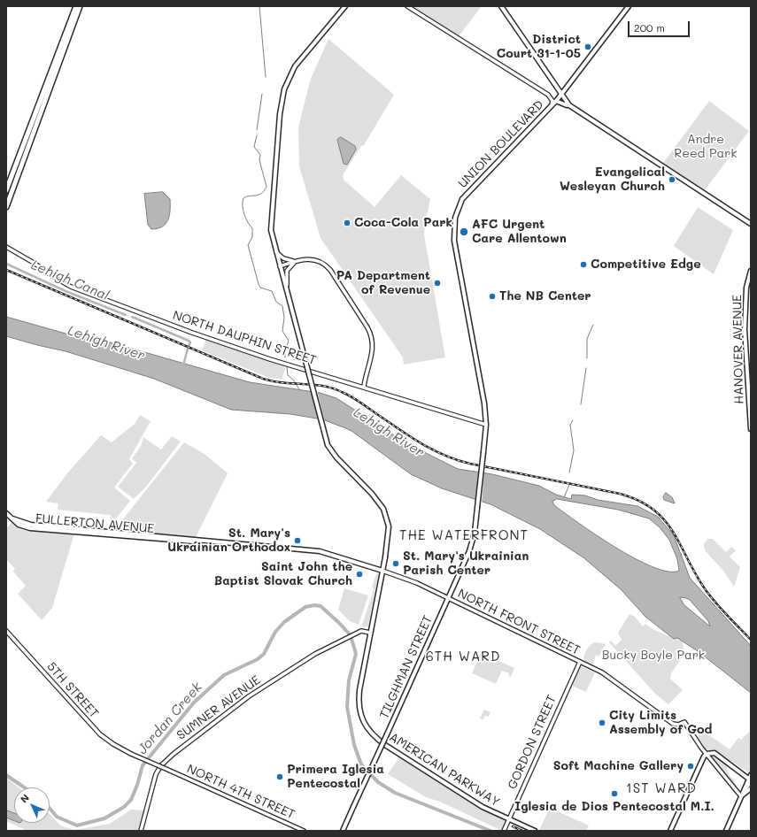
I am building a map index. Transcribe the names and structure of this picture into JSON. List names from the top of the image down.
{
  "streets": {
    "main road": [
      "UNION BOULEVARD",
      "HANOVER AVENUE",
      "FULLERTON AVENUE",
      "NORTH FRONT STREET",
      "TILGHMAN STREET",
      "AMERICAN PARKWAY"
    ],
    "street": [
      "NORTH DAUPHIN STREET",
      "5TH STREET",
      "SUMNER AVENUE",
      "GORDON STREET",
      "NORTH 4TH STREET"
    ]
  },
  "crossings": [
    ["UNION BOULEVARD", "NORTH DAUPHIN STREET"],
    ["UNION BOULEVARD", "TILGHMAN STREET"],
    ["FULLERTON AVENUE", "NORTH FRONT STREET"],
    ["NORTH FRONT STREET", "TILGHMAN STREET"],
    ["NORTH FRONT STREET", "GORDON STREET"],
    ["NORTH FRONT STREET", "AMERICAN PARKWAY"],
    ["5TH STREET", "NORTH 4TH STREET"],
    ["SUMNER AVENUE", "AMERICAN PARKWAY"],
    ["GORDON STREET", "AMERICAN PARKWAY"]
  ],
  "districts": ["THE WATERFRONT", "6TH WARD", "1ST WARD"],
  "water": ["Lehigh Canal", "Lehigh River", "Jordan Creek"],
  "parks": ["Andre Reed Park", "Bucky Boyle Park"],
  "places": [
    "District Court 31-1-05",
    "Evangelical Wesleyan Church",
    "Coca-Cola Park",
    "AFC Urgent Care Allentown",
    "Competitive Edge",
    "PA Department of Revenue",
    "The NB Center",
    "St. Mary's Ukrainian Orthodox",
    "St. Mary's Ukrainian Parish Center",
    "Saint John the Baptist Slovak Church",
    "City Limits Assembly of God",
    "Soft Machine Gallery",
    "Primera Iglesia Pentecostal",
    "Iglesia de Dios Pentecostal M.I."
  ],
  "scale_bar": "200 m",
  "north": "top left"
}
